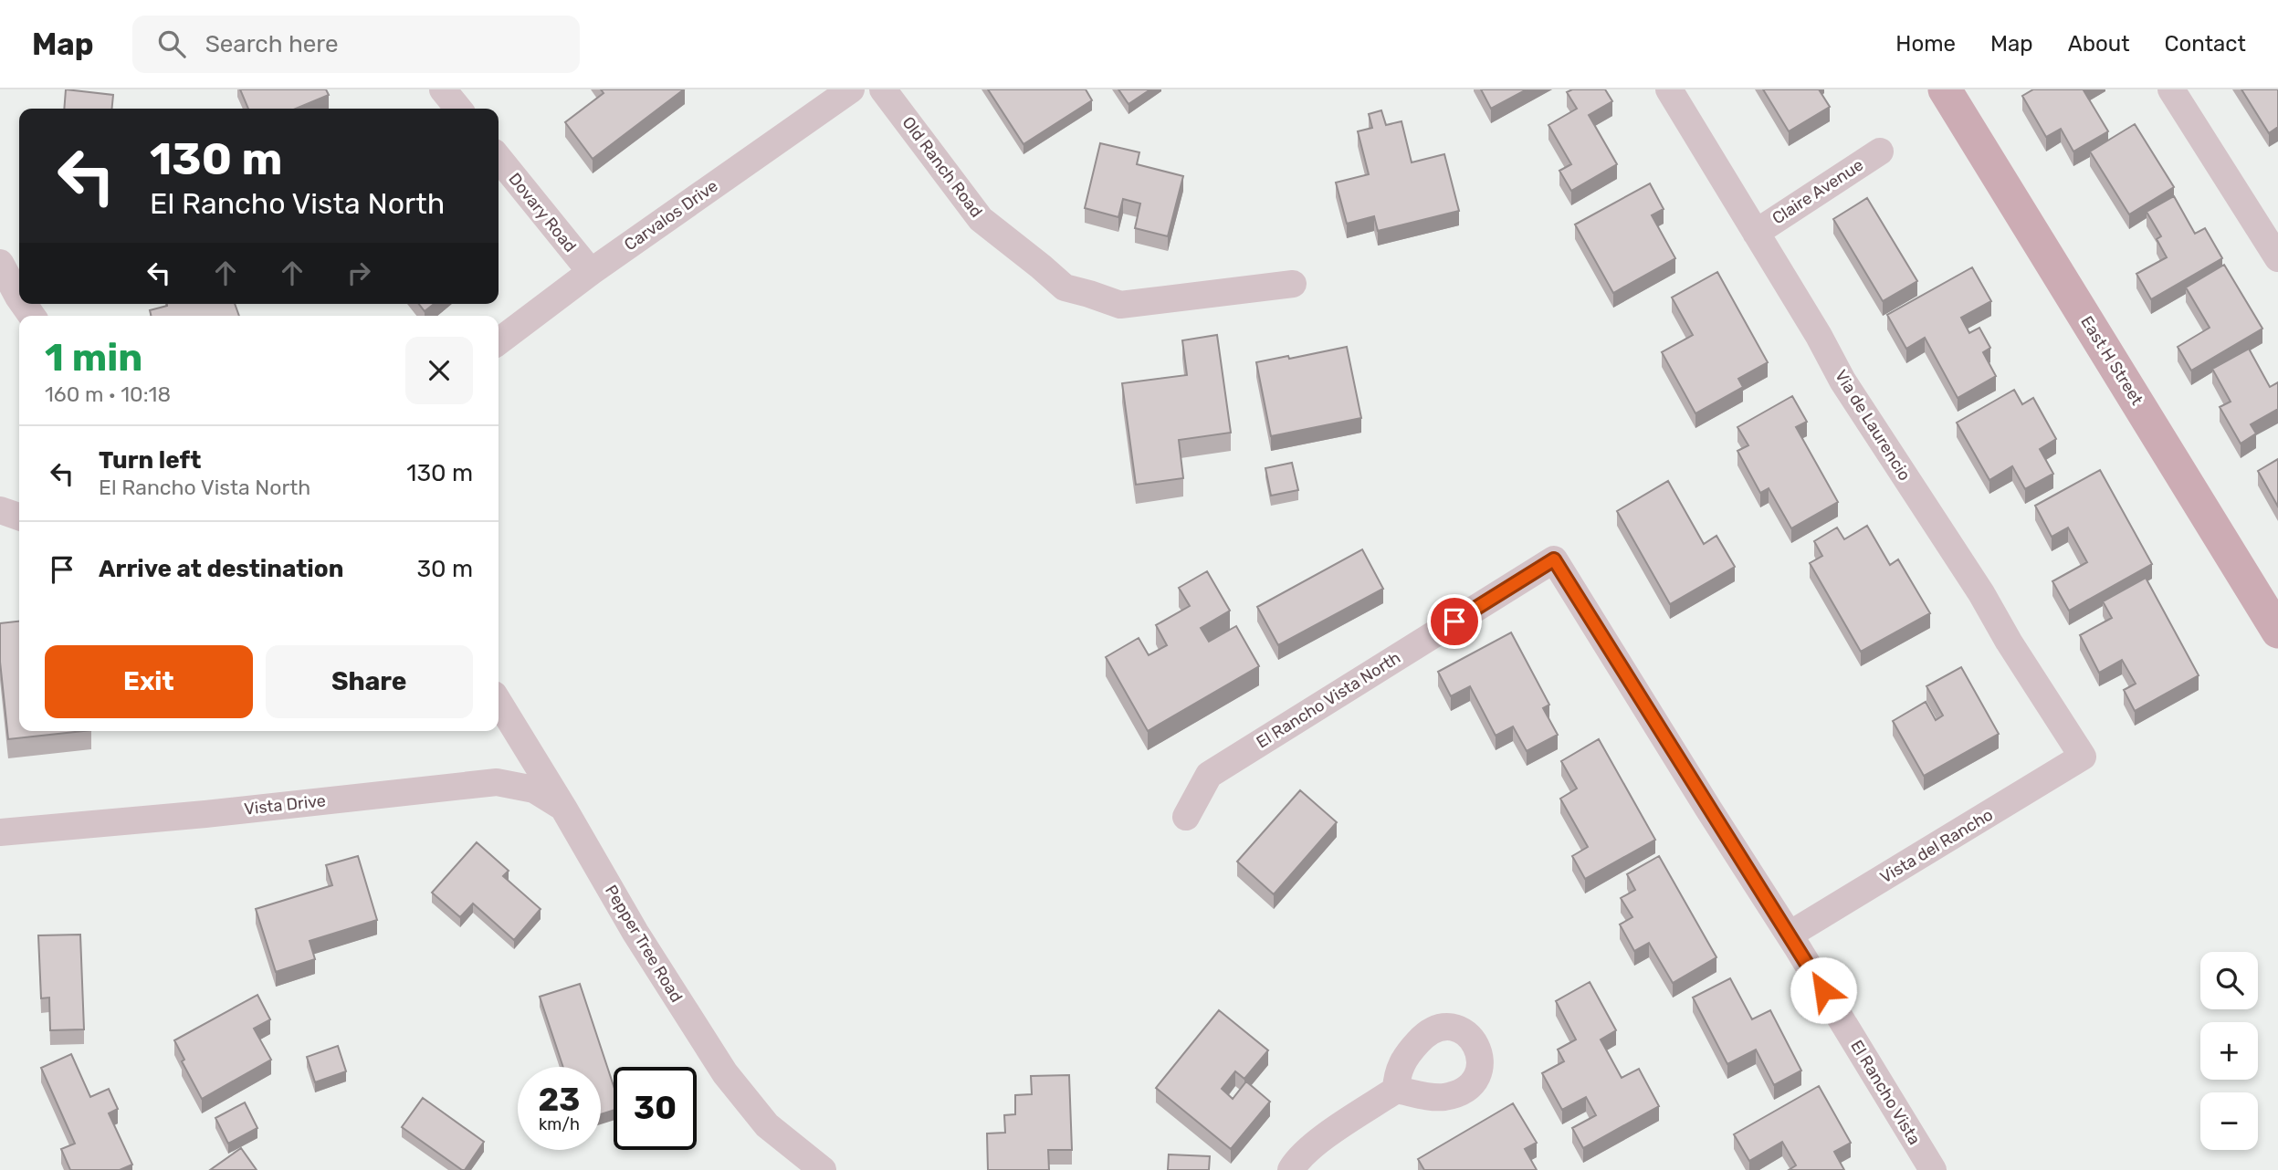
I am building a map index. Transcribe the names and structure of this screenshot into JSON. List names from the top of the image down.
{
  "streets": {
    "main road": ["East H Street"],
    "street": [
      "Old Ranch Road",
      "Claire Avenue",
      "Dovary Road",
      "Carvalos Drive",
      "Via de Laurencio",
      "El Rancho Vista North",
      "Vista Drive",
      "Vista del Rancho",
      "Pepper Tree Road",
      "El Rancho Vista"
    ]
  },
  "crossings": [
    ["Claire Avenue", "Via de Laurencio"],
    ["Dovary Road", "Carvalos Drive"],
    ["Via de Laurencio", "Vista del Rancho"],
    ["El Rancho Vista North", "El Rancho Vista"],
    ["Vista Drive", "Pepper Tree Road"],
    ["Vista del Rancho", "El Rancho Vista"]
  ],
  "page": {
    "header": "Map",
    "search": "Search here",
    "nav": [
      "Home",
      "Map",
      "About",
      "Contact"
    ],
    "turn": ["130 m", "El Rancho Vista North"],
    "heading": ["1 min", "160 m · 10:18"],
    "list": [
      {
        "name": "Turn left",
        "note": "El Rancho Vista North",
        "value": "130 m"
      },
      {
        "name": "Arrive at destination",
        "value": "30 m"
      }
    ],
    "buttons": ["Exit", "Share"],
    "map_buttons": ["+", "−"],
    "speed": "23 km/h",
    "limit": "30"
  }
}
